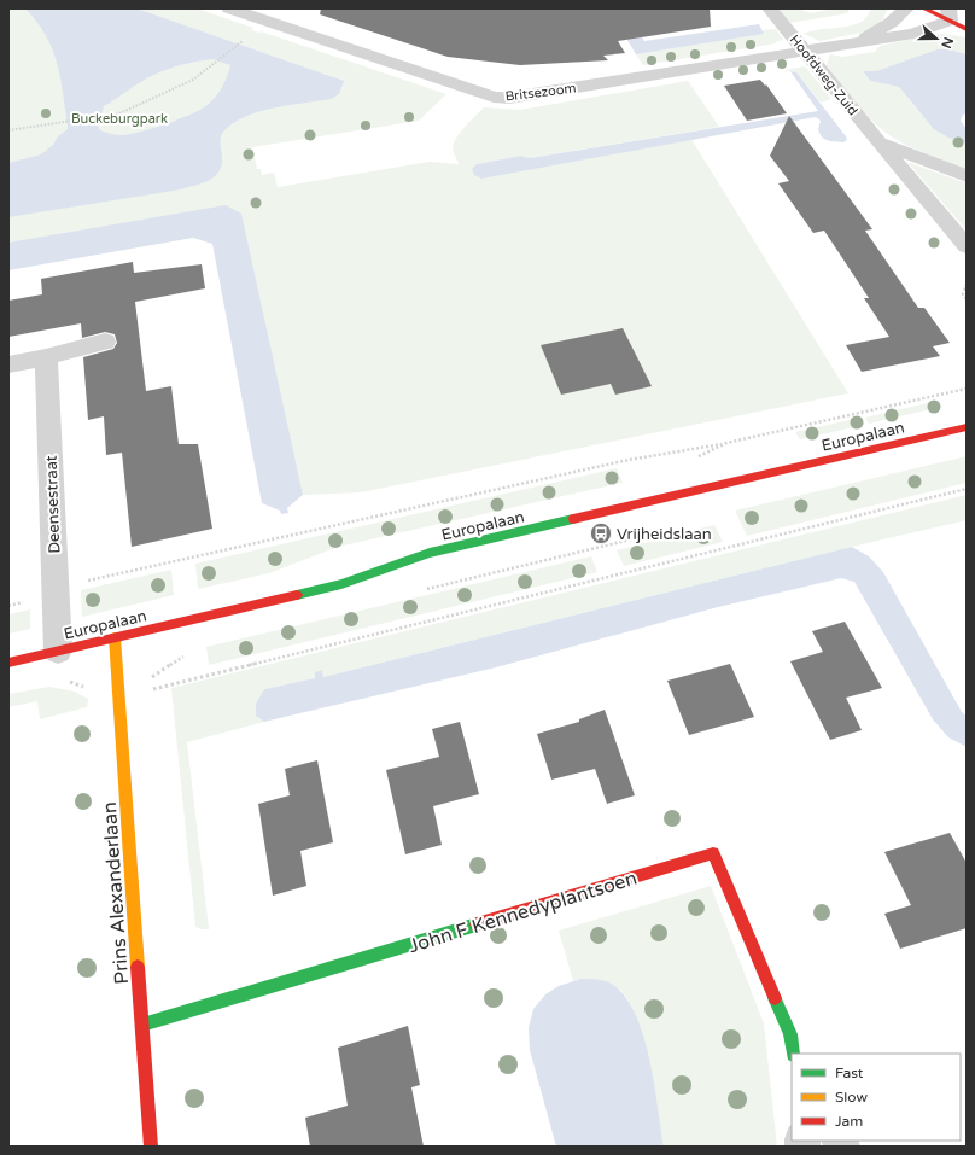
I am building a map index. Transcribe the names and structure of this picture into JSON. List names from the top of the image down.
{
  "streets": {
    "street": [
      "Hoofdweg-Zuid",
      "Britsezoom",
      "Europalaan",
      "Deensestraat",
      "Prins Alexanderlaan",
      "John F Kennedyplantsoen"
    ]
  },
  "crossings": [
    ["Hoofdweg-Zuid", "Britsezoom"],
    ["Europalaan", "Deensestraat"],
    ["Europalaan", "Prins Alexanderlaan"],
    ["Prins Alexanderlaan", "John F Kennedyplantsoen"]
  ],
  "parks": ["Buckeburgpark"],
  "places": {
    "bus stop": ["Vrijheidslaan"]
  },
  "legend": ["Fast", "Slow", "Jam"],
  "north": "right"
}
